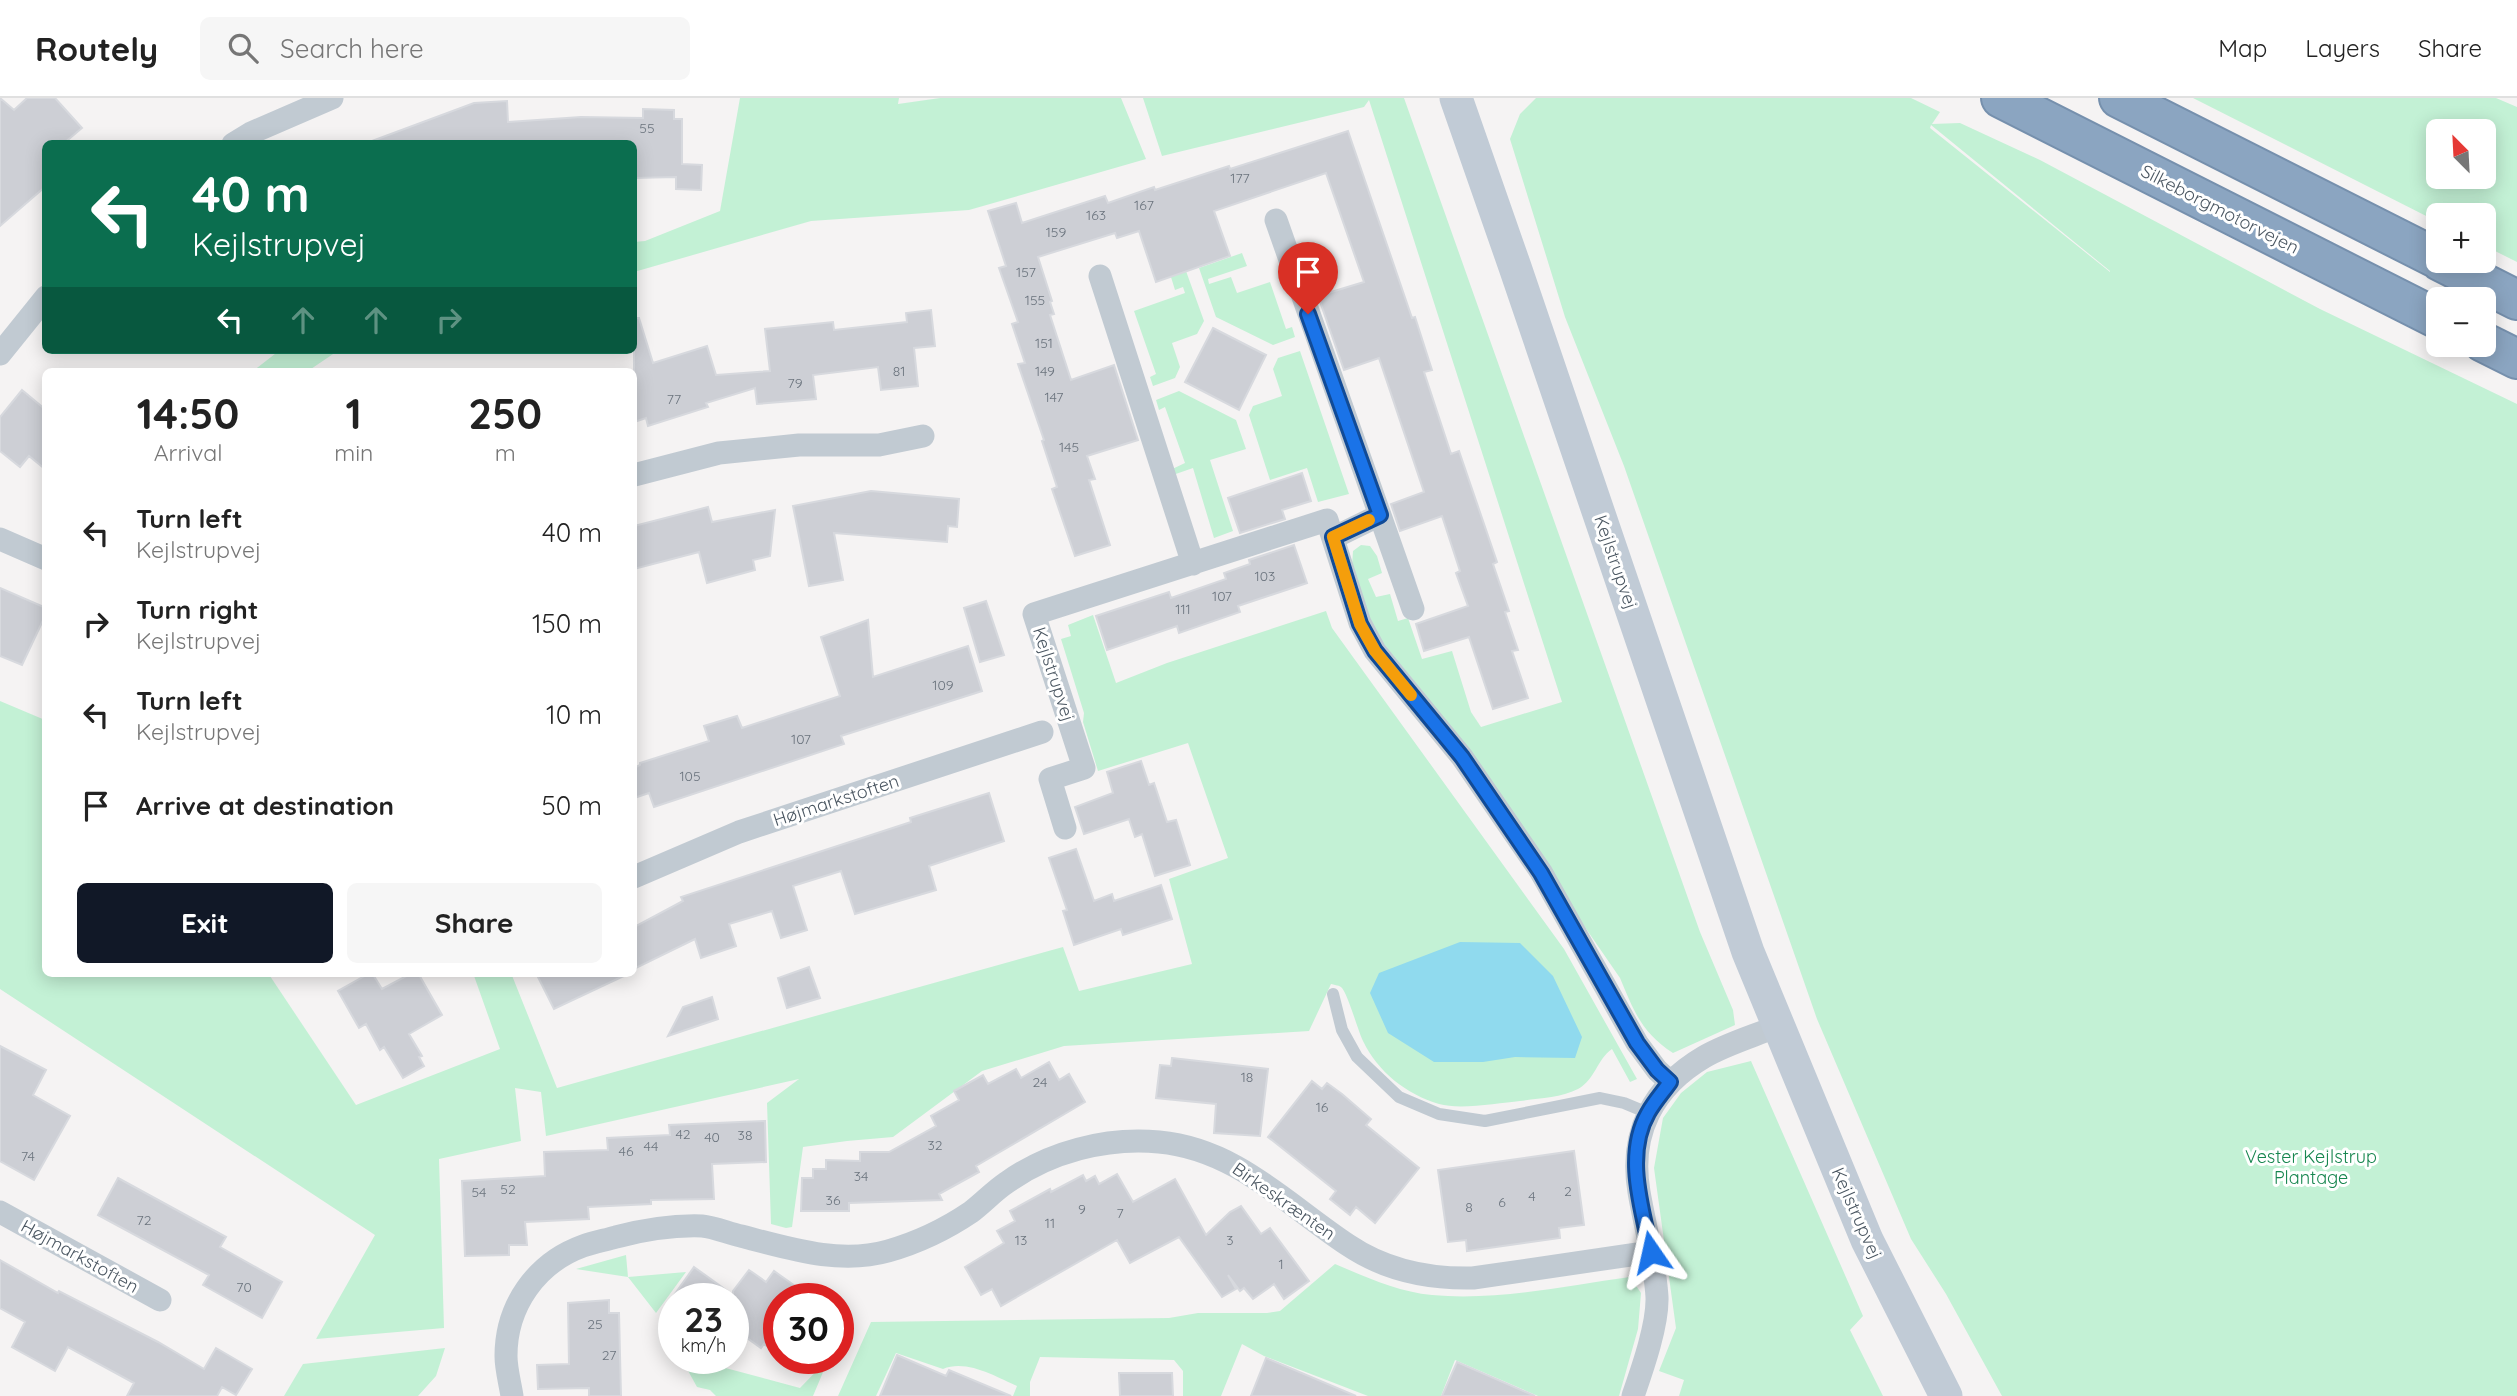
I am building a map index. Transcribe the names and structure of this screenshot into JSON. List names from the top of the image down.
{
  "streets": {
    "highway": ["Silkeborgmotorvejen"],
    "street": ["Kejlstrupvej", "Højmarkstoften", "Birkeskrænten"]
  },
  "parks": ["Vester Kejlstrup Plantage"],
  "house_numbers": [
    "55",
    "177",
    "167",
    "163",
    "159",
    "157",
    "155",
    "151",
    "81",
    "149",
    "79",
    "147",
    "77",
    "145",
    "103",
    "107",
    "111",
    "109",
    "107",
    "105",
    "18",
    "24",
    "16",
    "42",
    "38",
    "40",
    "32",
    "44",
    "46",
    "74",
    "34",
    "52",
    "2",
    "54",
    "4",
    "36",
    "6",
    "8",
    "9",
    "7",
    "72",
    "11",
    "13",
    "3",
    "1",
    "70",
    "25",
    "27"
  ],
  "north": "top left",
  "page": {
    "header": "Routely",
    "search": "Search here",
    "nav": ["Map", "Layers", "Share"],
    "map_buttons": ["+", "−"],
    "turn": ["40 m", "Kejlstrupvej"],
    "eta": [
      "14:50",
      "Arrival",
      "1",
      "min",
      "250",
      "m"
    ],
    "list": [
      {
        "name": "Turn left",
        "note": "Kejlstrupvej",
        "value": "40 m"
      },
      {
        "name": "Turn right",
        "note": "Kejlstrupvej",
        "value": "150 m"
      },
      {
        "name": "Turn left",
        "note": "Kejlstrupvej",
        "value": "10 m"
      },
      {
        "name": "Arrive at destination",
        "value": "50 m"
      }
    ],
    "buttons": ["Exit", "Share"],
    "speed": "23 km/h",
    "limit": "30"
  }
}
